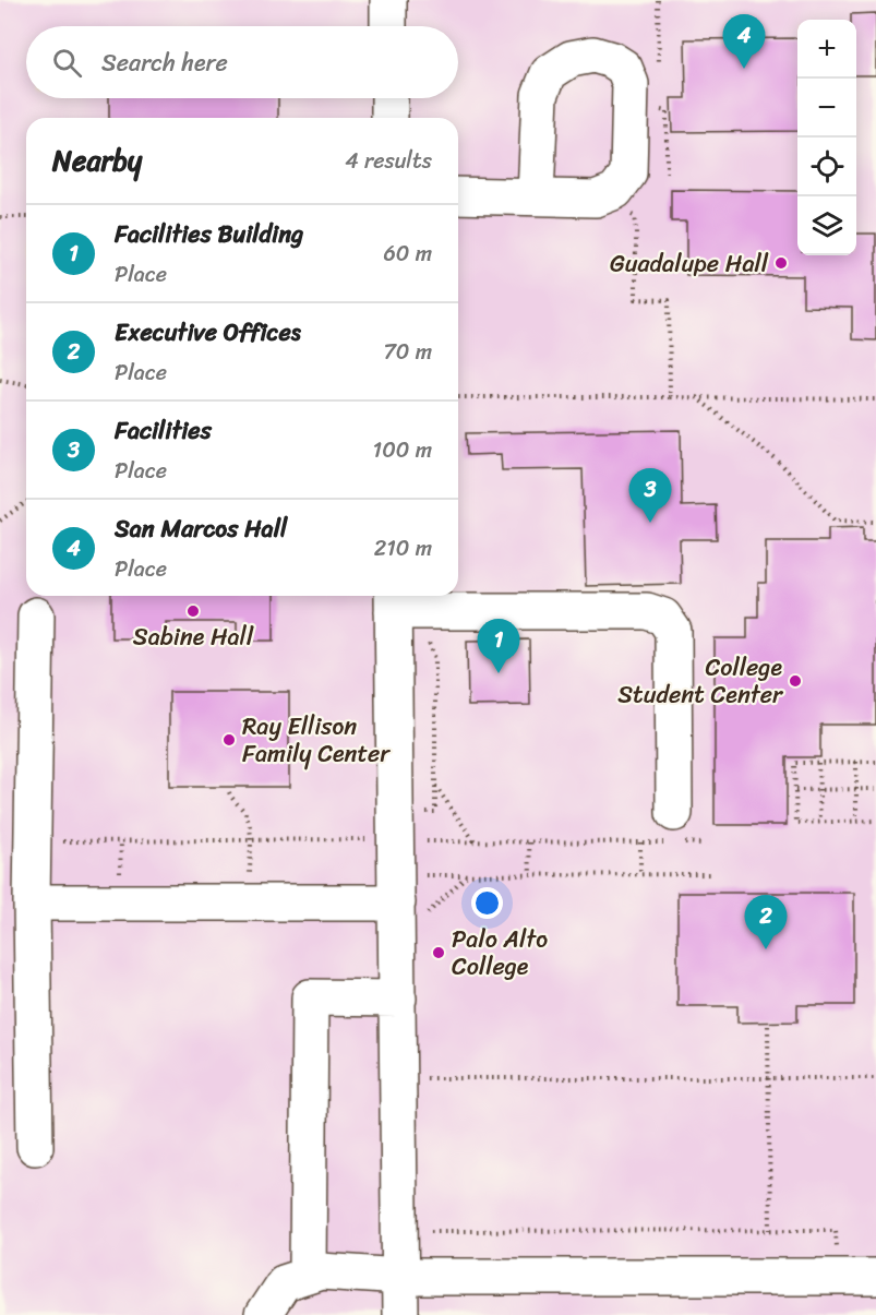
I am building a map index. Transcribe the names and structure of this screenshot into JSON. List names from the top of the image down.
{
  "places": [
    "Guadalupe Hall",
    "Sabine Hall",
    "College Student Center",
    "Ray Ellison Family Center",
    "Palo Alto College"
  ],
  "page": {
    "pins": [
      "4",
      "3",
      "1",
      "2"
    ],
    "map_buttons": ["+", "−"],
    "search": "Search here",
    "heading": ["Nearby", "4 results"],
    "list": [
      {
        "mark": "1",
        "name": "Facilities Building",
        "note": "Place",
        "value": "60 m"
      },
      {
        "mark": "2",
        "name": "Executive Offices",
        "note": "Place",
        "value": "70 m"
      },
      {
        "mark": "3",
        "name": "Facilities",
        "note": "Place",
        "value": "100 m"
      },
      {
        "mark": "4",
        "name": "San Marcos Hall",
        "note": "Place",
        "value": "210 m"
      }
    ]
  }
}
